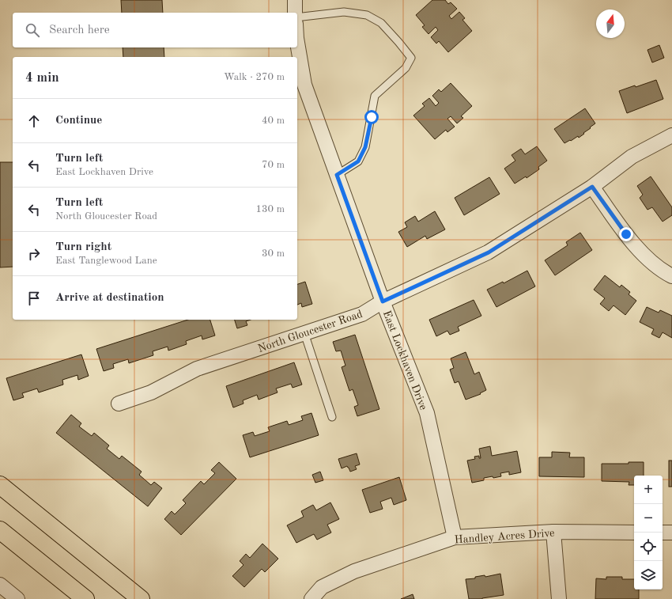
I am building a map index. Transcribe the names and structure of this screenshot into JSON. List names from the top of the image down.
{
  "streets": {
    "street": ["North Gloucester Road", "East Lockhaven Drive", "Handley Acres Drive"]
  },
  "crossings": [
    ["North Gloucester Road", "East Lockhaven Drive"],
    ["East Lockhaven Drive", "Handley Acres Drive"]
  ],
  "north": "top",
  "page": {
    "search": "Search here",
    "heading": ["4 min", "Walk · 270 m"],
    "list": [
      ["Continue", "40 m"],
      ["Turn left", "East Lockhaven Drive", "70 m"],
      ["Turn left", "North Gloucester Road", "130 m"],
      ["Turn right", "East Tanglewood Lane", "30 m"],
      "Arrive at destination"
    ],
    "map_buttons": ["+", "−"]
  }
}
